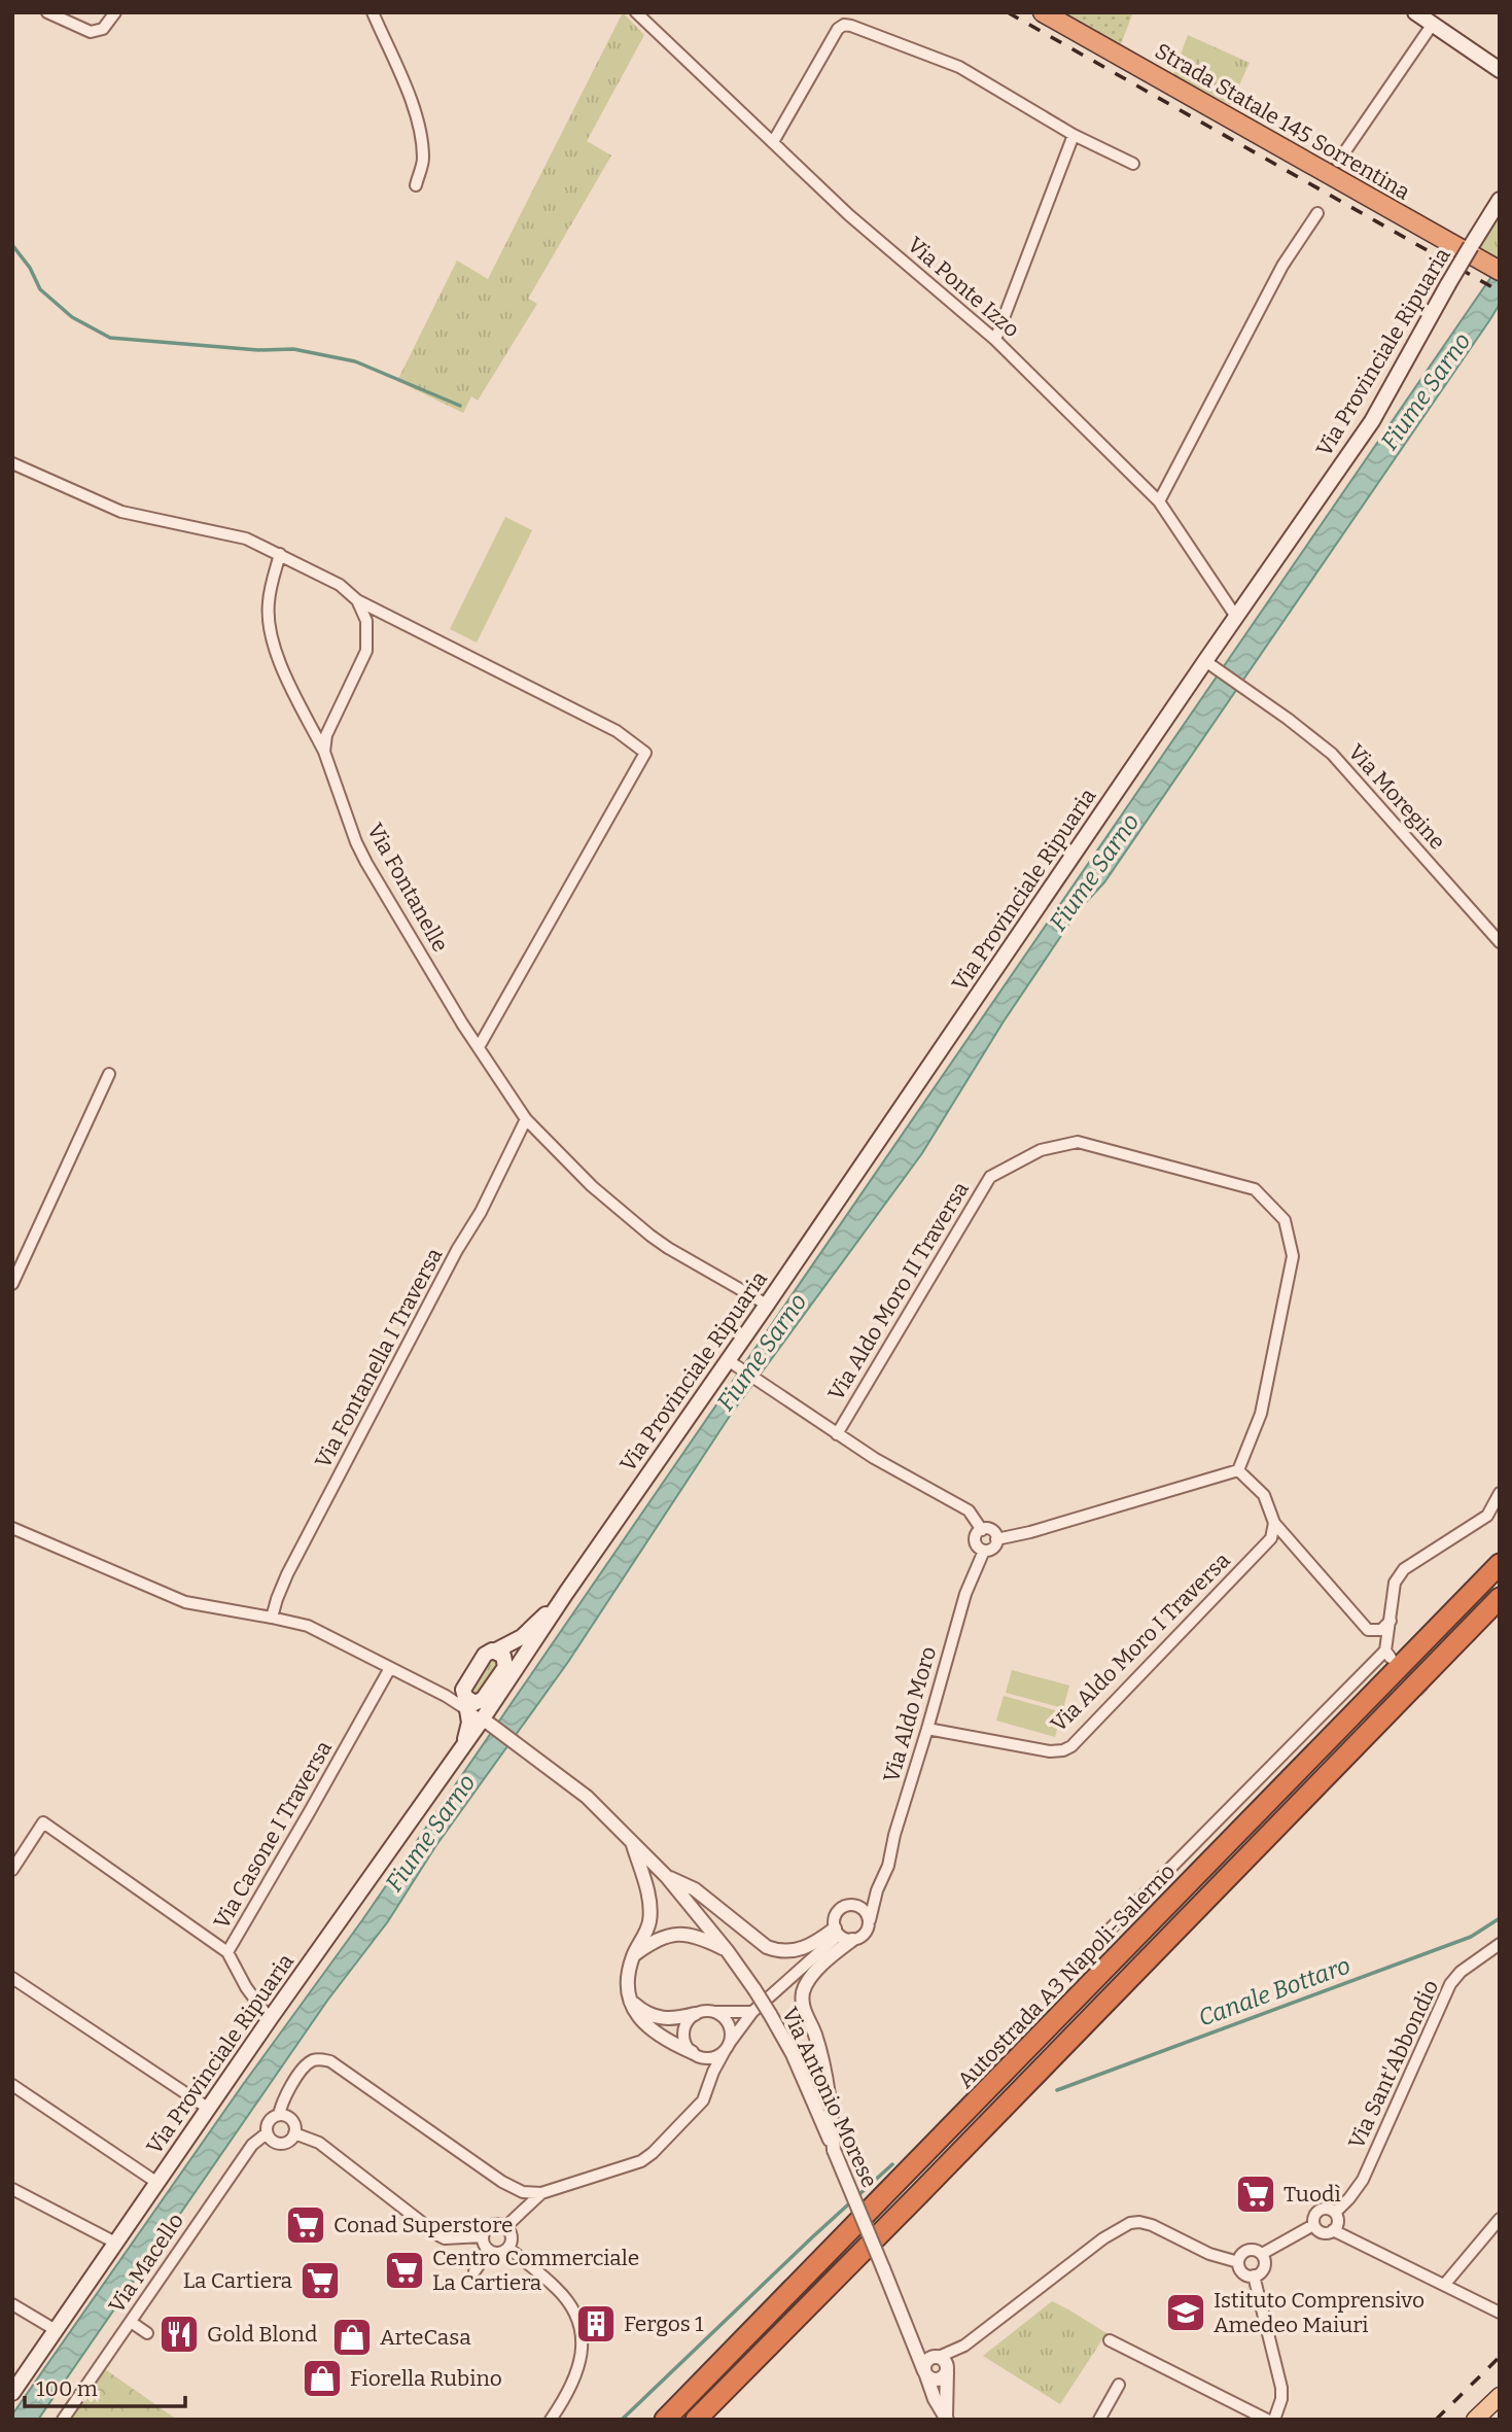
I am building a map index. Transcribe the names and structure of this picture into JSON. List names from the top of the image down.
{
  "streets": {
    "highway": ["Strada Statale 145 Sorrentina", "Autostrada A3 Napoli-Salerno"],
    "main road": ["Via Provinciale Ripuaria"],
    "street": [
      "Via Ponte Izzo",
      "Via Moregine",
      "Via Fontanelle",
      "Via Aldo Moro II Traversa",
      "Via Fontanella I Traversa",
      "Via Aldo Moro I Traversa",
      "Via Aldo Moro",
      "Via Casone I Traversa",
      "Via Sant'Abbondio",
      "Via Antonio Morese",
      "Via Macello"
    ]
  },
  "crossings": [
    ["Via Ponte Izzo", "Via Provinciale Ripuaria"],
    ["Via Provinciale Ripuaria", "Via Moregine"],
    ["Via Provinciale Ripuaria", "Via Fontanelle"],
    ["Via Provinciale Ripuaria", "Via Casone I Traversa"],
    ["Via Provinciale Ripuaria", "Via Antonio Morese"],
    ["Via Fontanelle", "Via Fontanella I Traversa"],
    ["Via Aldo Moro I Traversa", "Via Aldo Moro"]
  ],
  "water": ["Fiume Sarno", "Canale Bottaro"],
  "places": {
    "supermarket": [
      "Tuodì",
      "Conad Superstore",
      "Centro Commerciale La Cartiera",
      "La Cartiera"
    ],
    "school or university": ["Istituto Comprensivo Amedeo Maiuri"],
    "building": ["Fergos 1"],
    "restaurant": ["Gold Blond"],
    "shop": ["ArteCasa", "Fiorella Rubino"]
  },
  "scale_bar": "100 m"
}
